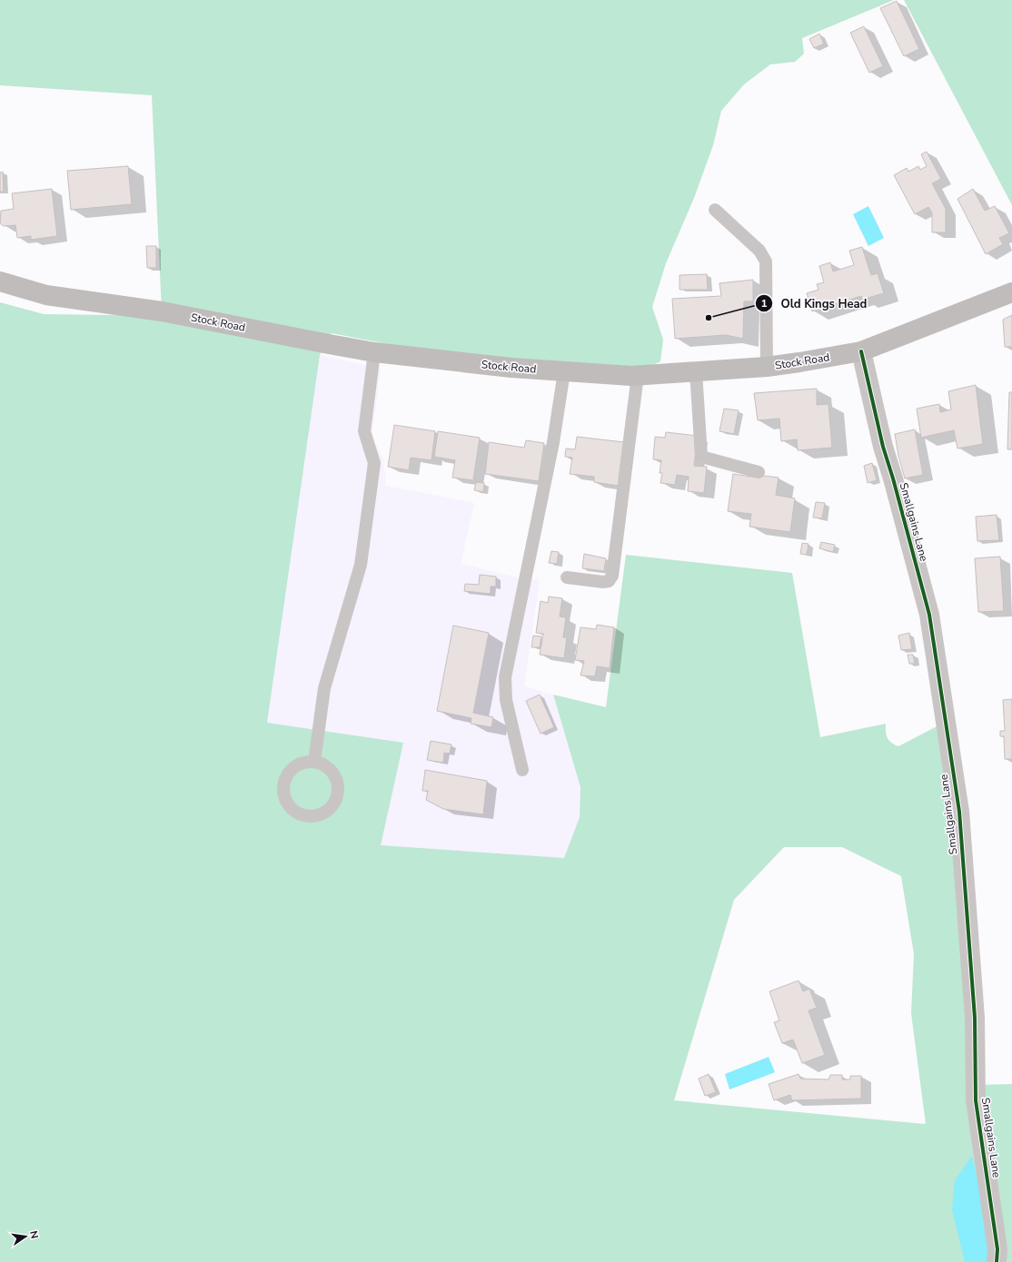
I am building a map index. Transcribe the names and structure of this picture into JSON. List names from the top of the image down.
{
  "streets": {
    "main road": ["Stock Road"],
    "street": ["Smallgains Lane"]
  },
  "crossings": [
    ["Stock Road", "Smallgains Lane"]
  ],
  "places": ["Old Kings Head"],
  "north": "right"
}
